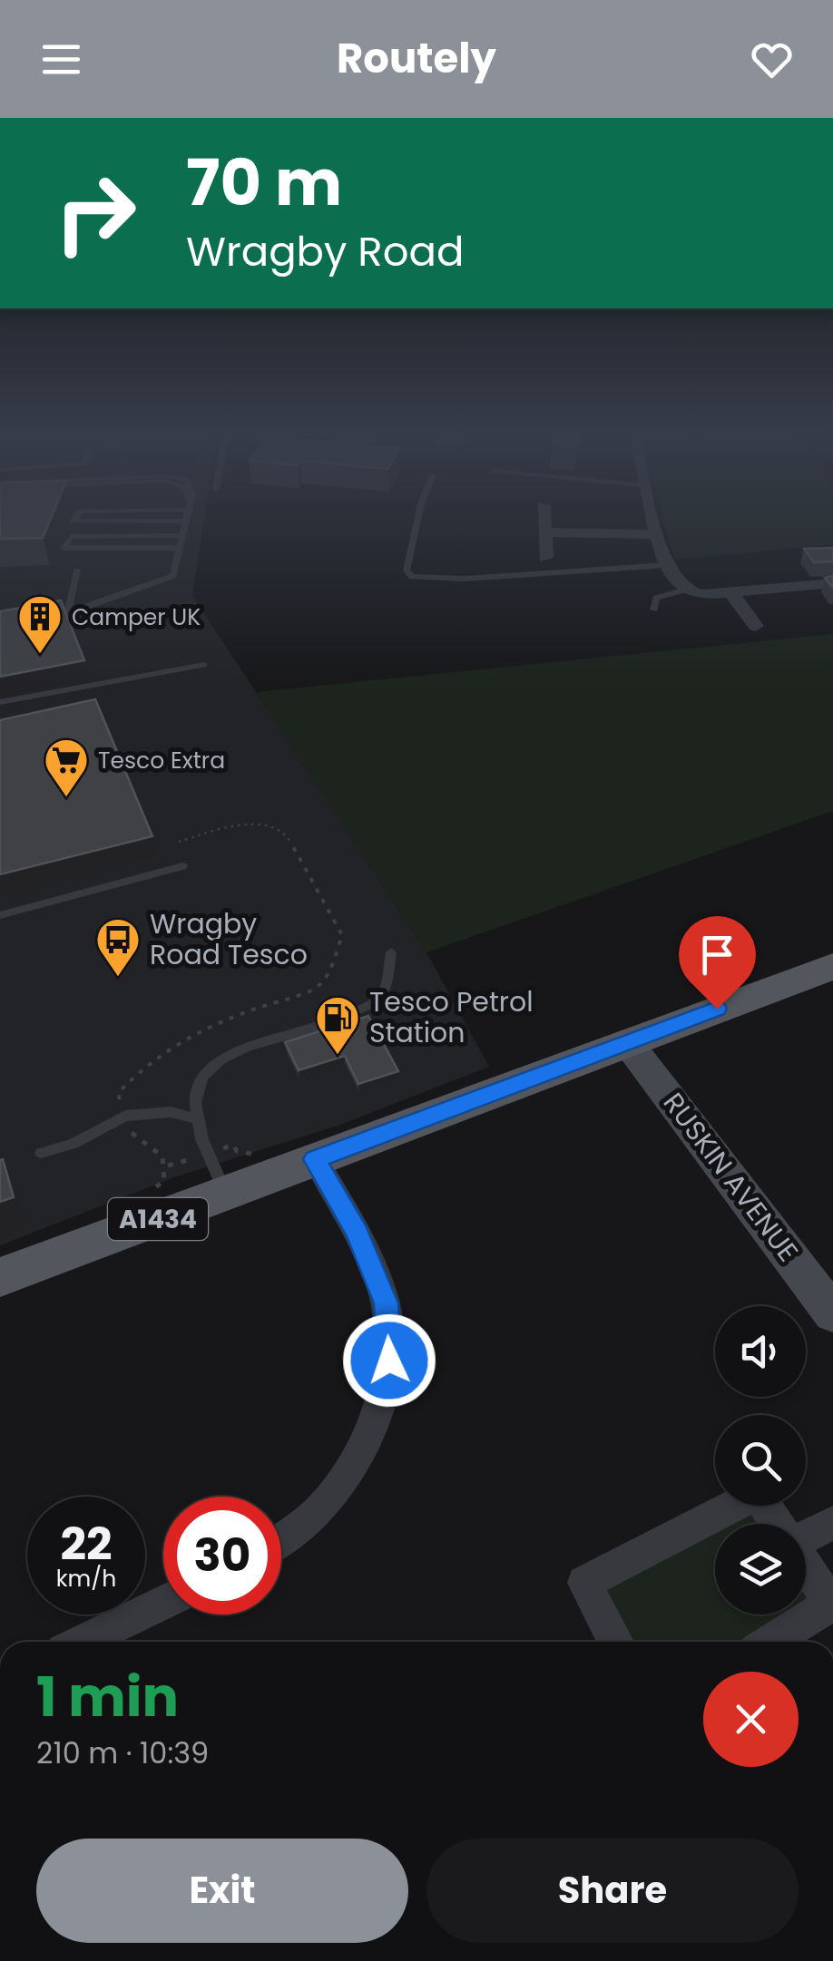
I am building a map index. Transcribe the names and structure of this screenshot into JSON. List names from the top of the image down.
{
  "streets": {
    "main road": ["RUSKIN AVENUE", "A1434"]
  },
  "crossings": [
    ["RUSKIN AVENUE", "A1434"]
  ],
  "places": {
    "building": ["Camper UK"],
    "supermarket": ["Tesco Extra"],
    "bus stop": ["Wragby Road Tesco"],
    "fuel station": ["Tesco Petrol Station"]
  },
  "page": {
    "header": "Routely",
    "turn": ["70 m", "Wragby Road"],
    "speed": "22 km/h",
    "limit": "30",
    "heading": ["1 min", "210 m · 10:39"],
    "buttons": ["Exit", "Share"]
  }
}
